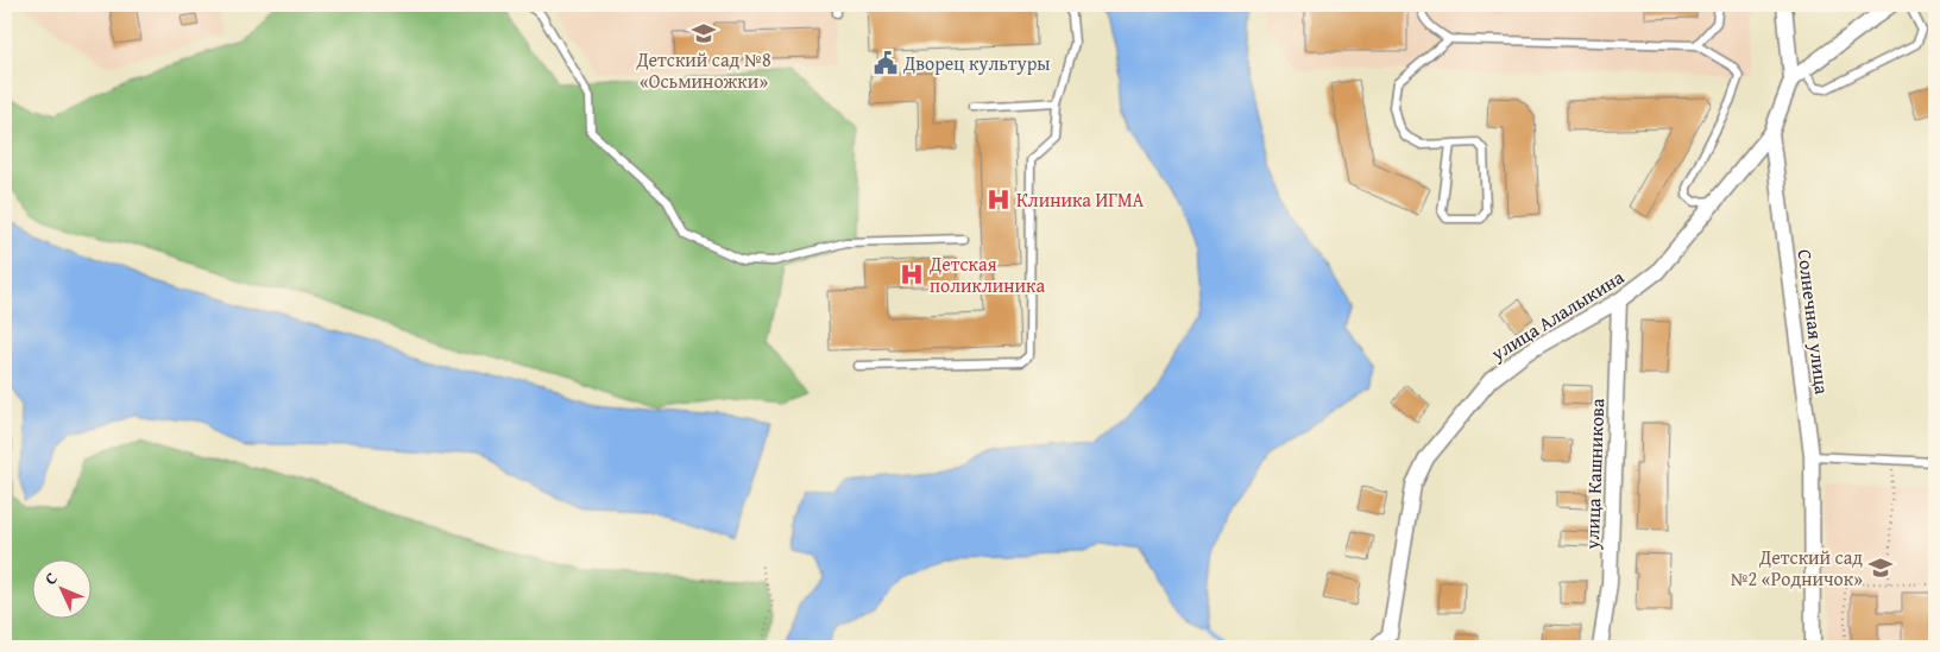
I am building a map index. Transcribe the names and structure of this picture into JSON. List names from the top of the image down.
{
  "streets": {
    "street": ["улица Алалыкина", "Солнечная улица", "улица Кашникова"]
  },
  "crossings": [
    ["улица Алалыкина", "Солнечная улица"],
    ["улица Алалыкина", "улица Кашникова"]
  ],
  "places": {
    "school or university": ["Детский сад №8 «Осьминожки»", "Детский сад №2 «Родничок»"],
    "public building": ["Дворец культуры"],
    "hospital": ["Клиника ИГМА", "Детская поликлиника"]
  },
  "north": "top left"
}
